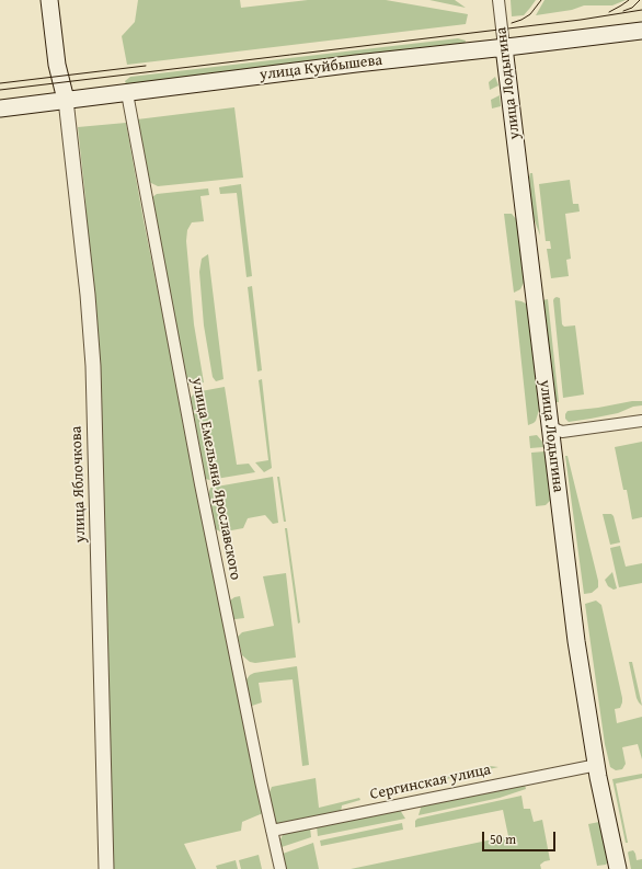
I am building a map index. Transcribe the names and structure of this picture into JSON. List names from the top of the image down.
{
  "streets": {
    "main road": ["улица Куйбышева", "улица Лодыгина"],
    "street": ["улица Емельяна Ярославского", "улица Яблочкова", "Сергинская улица"]
  },
  "crossings": [
    ["улица Куйбышева", "улица Лодыгина"],
    ["улица Куйбышева", "улица Емельяна Ярославского"],
    ["улица Куйбышева", "улица Яблочкова"],
    ["улица Лодыгина", "Сергинская улица"],
    ["улица Емельяна Ярославского", "Сергинская улица"]
  ],
  "scale_bar": "50 m"
}
